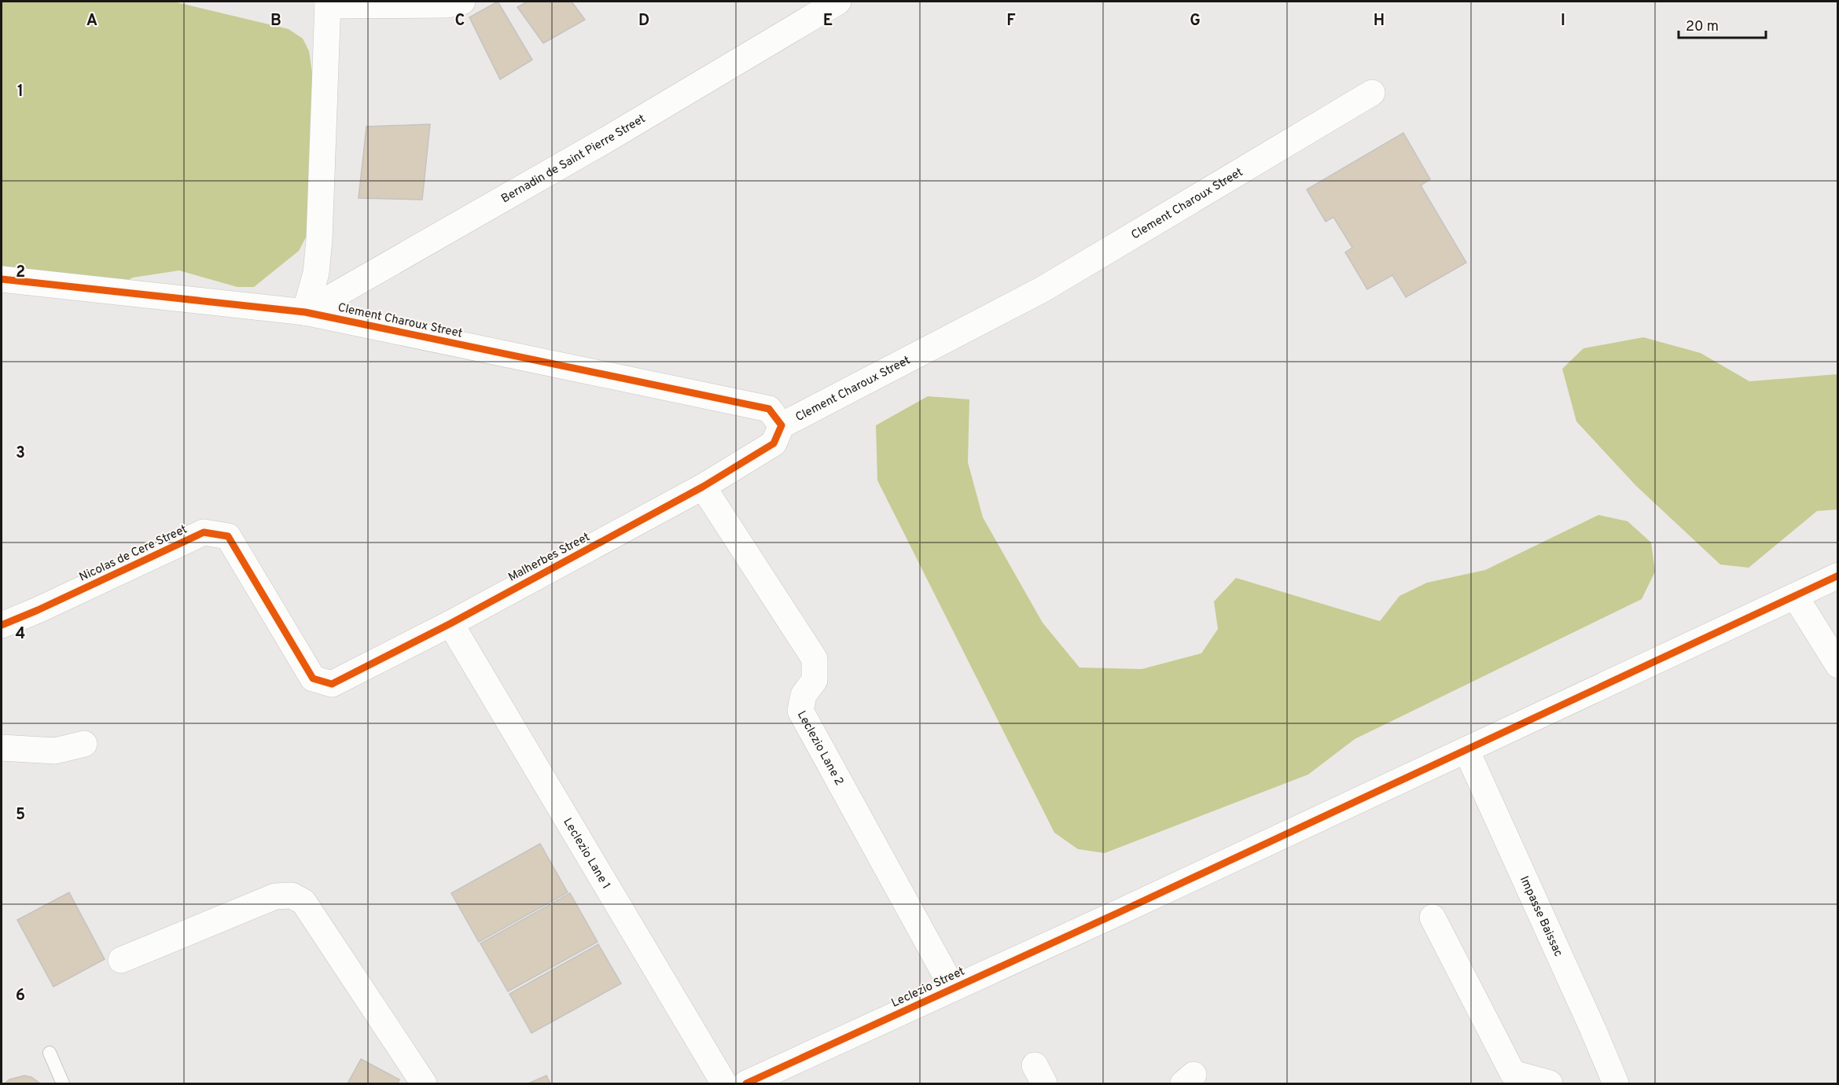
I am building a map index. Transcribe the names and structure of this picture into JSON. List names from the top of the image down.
{
  "streets": {
    "street": [
      "Bernadin de Saint Pierre Street",
      "Clement Charoux Street",
      "Nicolas de Cere Street",
      "Malherbes Street",
      "Leclezio Lane 2",
      "Leclezio Lane 1",
      "Impasse Baissac",
      "Leclezio Street"
    ]
  },
  "crossings": [
    ["Bernadin de Saint Pierre Street", "Clement Charoux Street"],
    ["Clement Charoux Street", "Malherbes Street"],
    ["Nicolas de Cere Street", "Malherbes Street"],
    ["Malherbes Street", "Leclezio Lane 2"],
    ["Malherbes Street", "Leclezio Lane 1"],
    ["Leclezio Lane 2", "Leclezio Street"],
    ["Impasse Baissac", "Leclezio Street"]
  ],
  "scale_bar": "20 m",
  "grid": {
    "columns": [
      "A",
      "B",
      "C",
      "D",
      "E",
      "F",
      "G",
      "H",
      "I"
    ],
    "rows": [
      "1",
      "2",
      "3",
      "4",
      "5",
      "6"
    ]
  }
}
